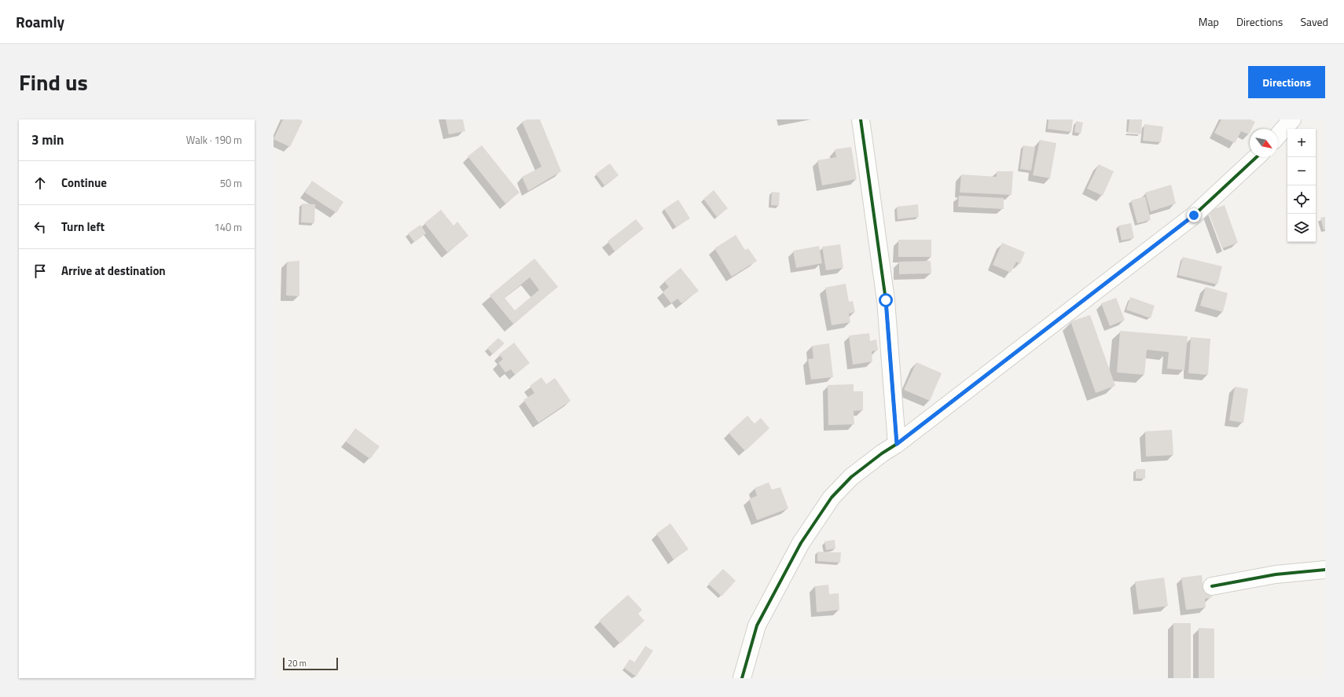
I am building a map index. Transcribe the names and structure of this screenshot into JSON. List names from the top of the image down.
{
  "scale_bar": "20 m",
  "north": "bottom right",
  "page": {
    "header": "Roamly",
    "nav": ["Map", "Directions", "Saved"],
    "title": "Find us",
    "buttons": "Directions",
    "heading": ["3 min", "Walk · 190 m"],
    "map_buttons": ["+", "−"],
    "list": [
      ["Continue", "50 m"],
      ["Turn left", "140 m"],
      "Arrive at destination"
    ],
    "scale": "20 m"
  }
}
